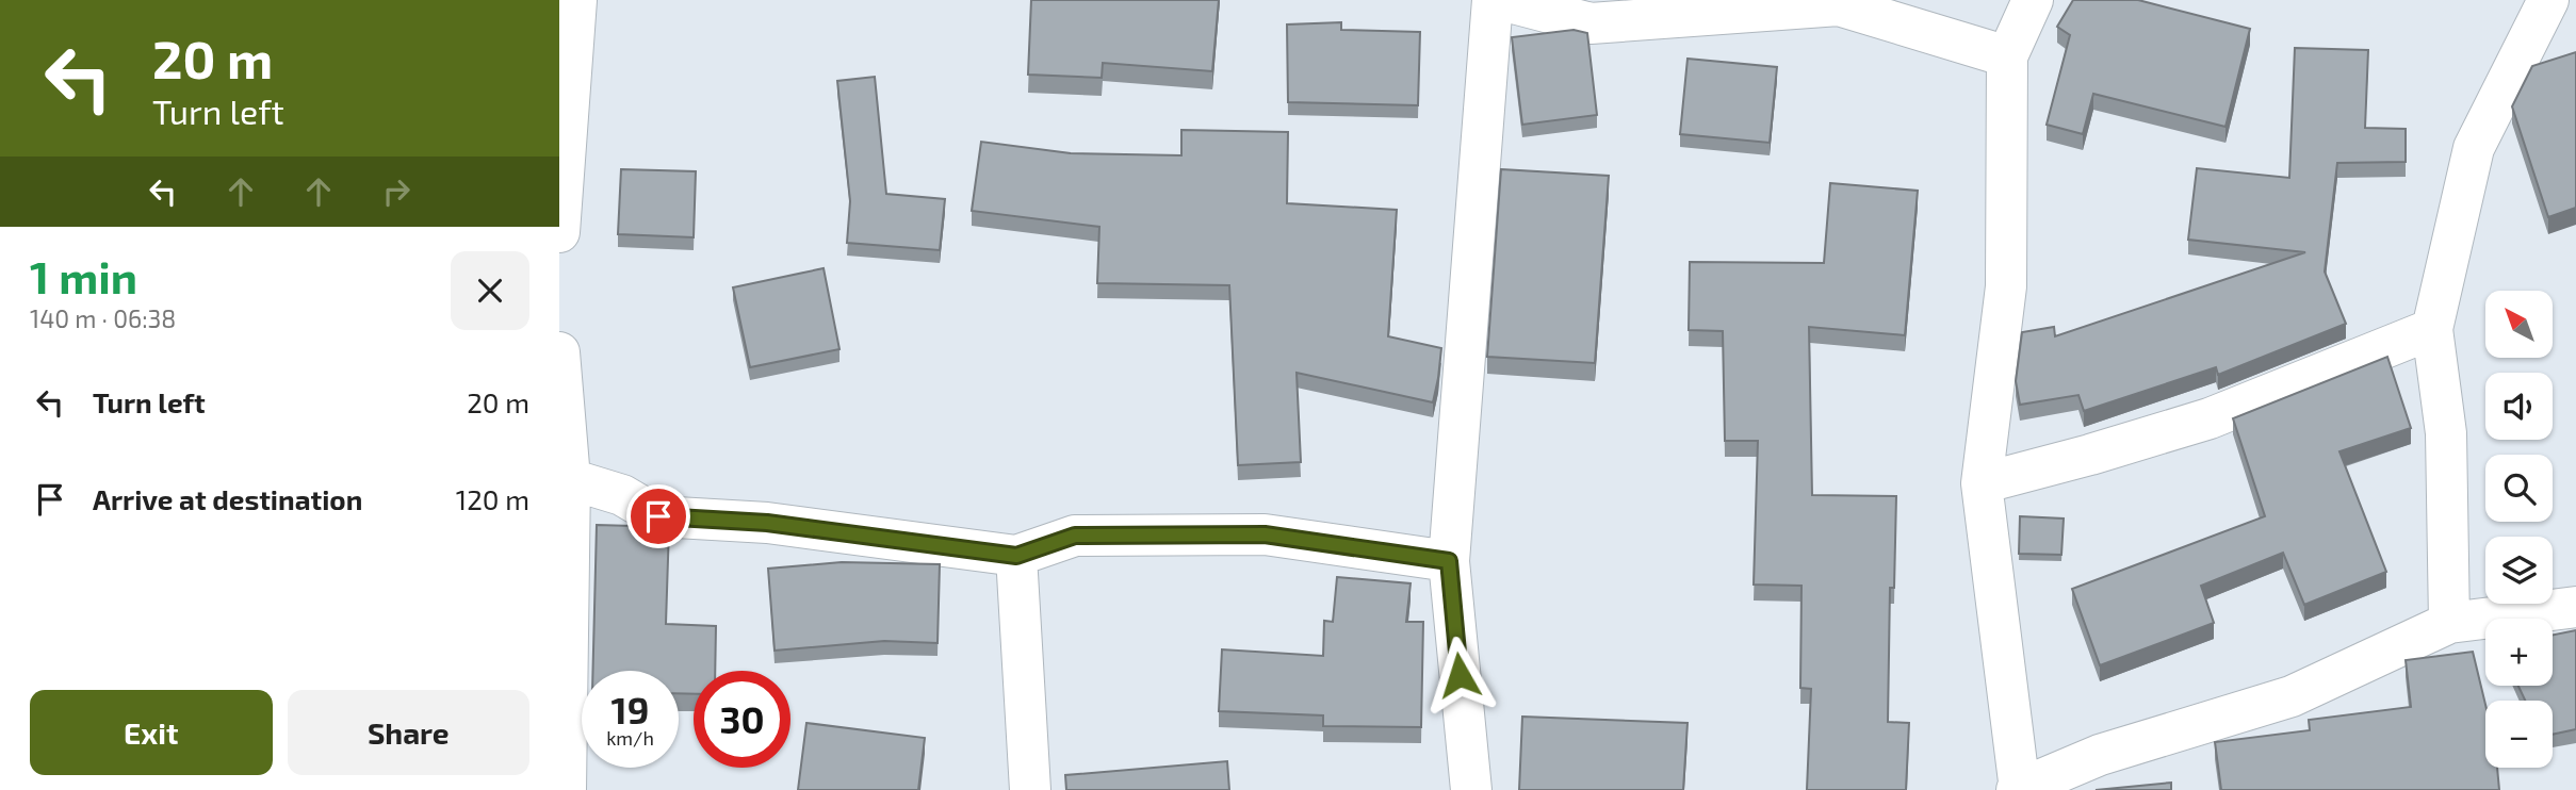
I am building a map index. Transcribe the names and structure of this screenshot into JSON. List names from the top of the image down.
{
  "north": "top left",
  "page": {
    "turn": ["20 m", "Turn left"],
    "heading": ["1 min", "140 m · 06:38"],
    "map_buttons": ["+", "−"],
    "list": [
      {
        "name": "Turn left",
        "value": "20 m"
      },
      {
        "name": "Arrive at destination",
        "value": "120 m"
      }
    ],
    "speed": "19 km/h",
    "limit": "30",
    "buttons": ["Exit", "Share"]
  }
}
